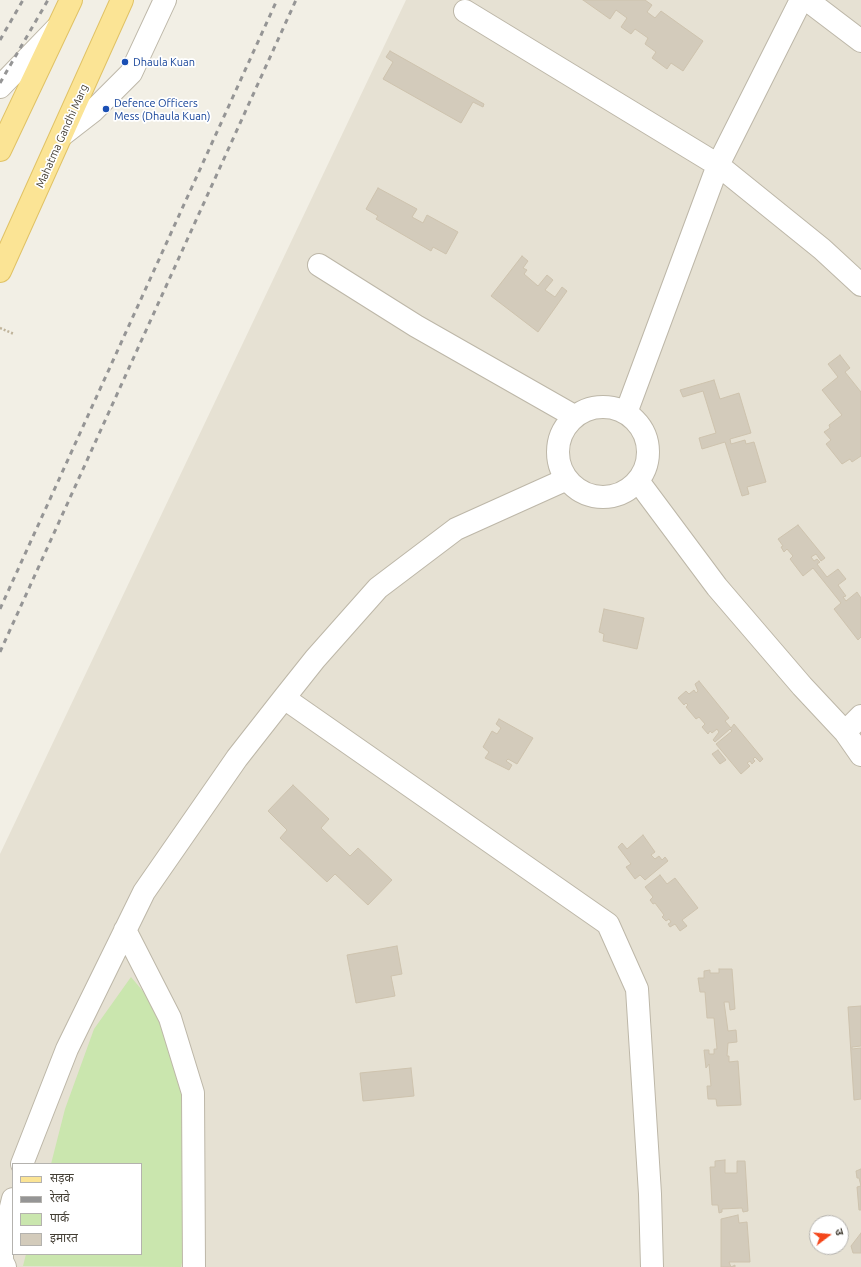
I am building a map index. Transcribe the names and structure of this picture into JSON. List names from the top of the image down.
{
  "streets": {
    "main road": ["Mahatma Gandhi Marg"]
  },
  "places": ["Dhaula Kuan", "Defence Officers Mess (Dhaula Kuan)"],
  "legend": [
    "सड़क",
    "रेलवे",
    "पार्क",
    "इमारत"
  ],
  "north": "right"
}
